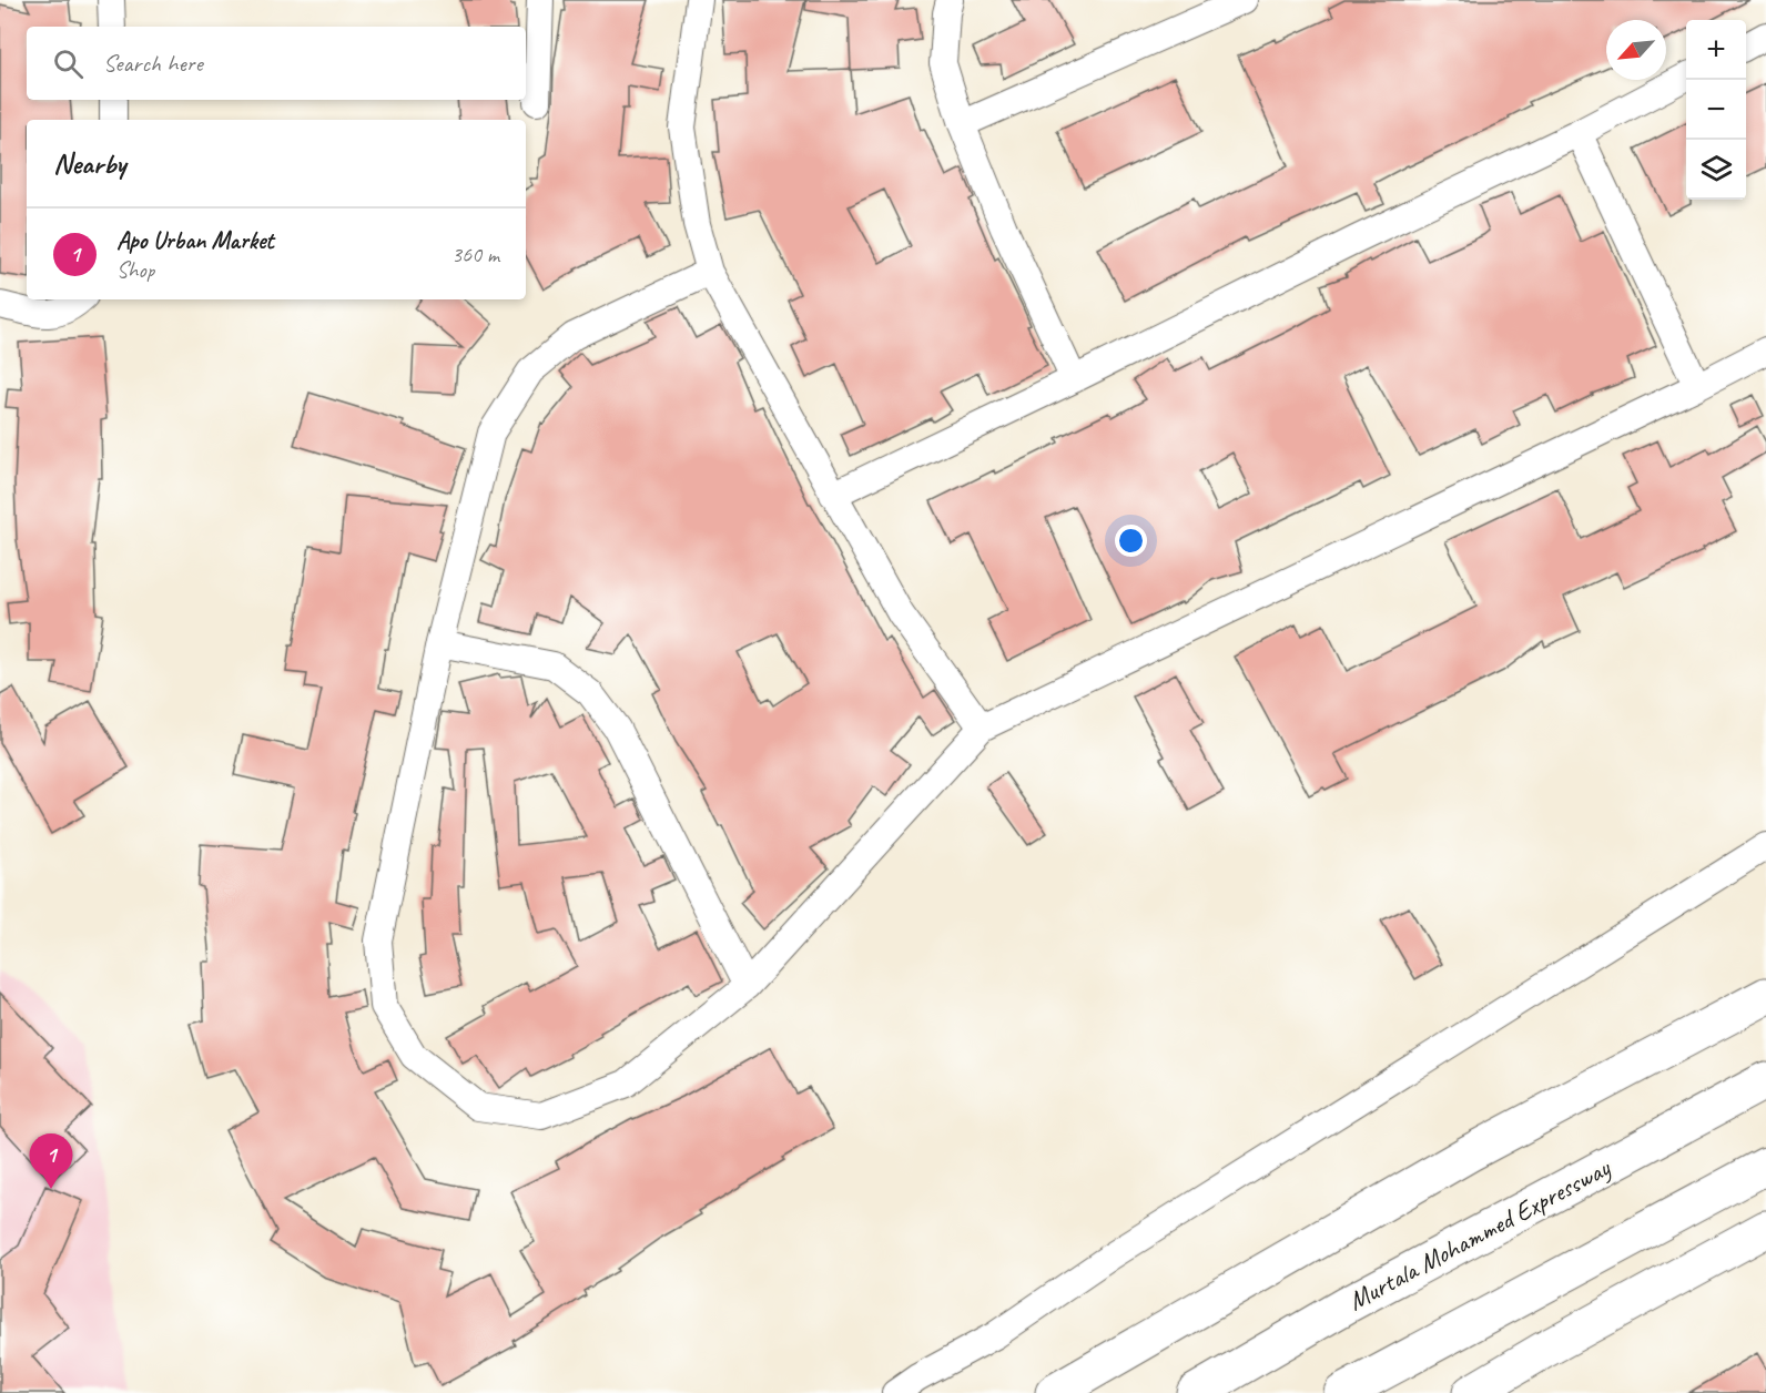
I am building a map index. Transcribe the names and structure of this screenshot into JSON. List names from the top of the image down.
{
  "streets": {
    "main road": ["Murtala Mohammed Expressway"]
  },
  "north": "bottom left",
  "page": {
    "map_buttons": ["+", "−"],
    "search": "Search here",
    "heading": "Nearby",
    "list": [
      {
        "mark": "1",
        "name": "Apo Urban Market",
        "note": "Shop",
        "value": "360 m"
      }
    ],
    "pins": "1"
  }
}
